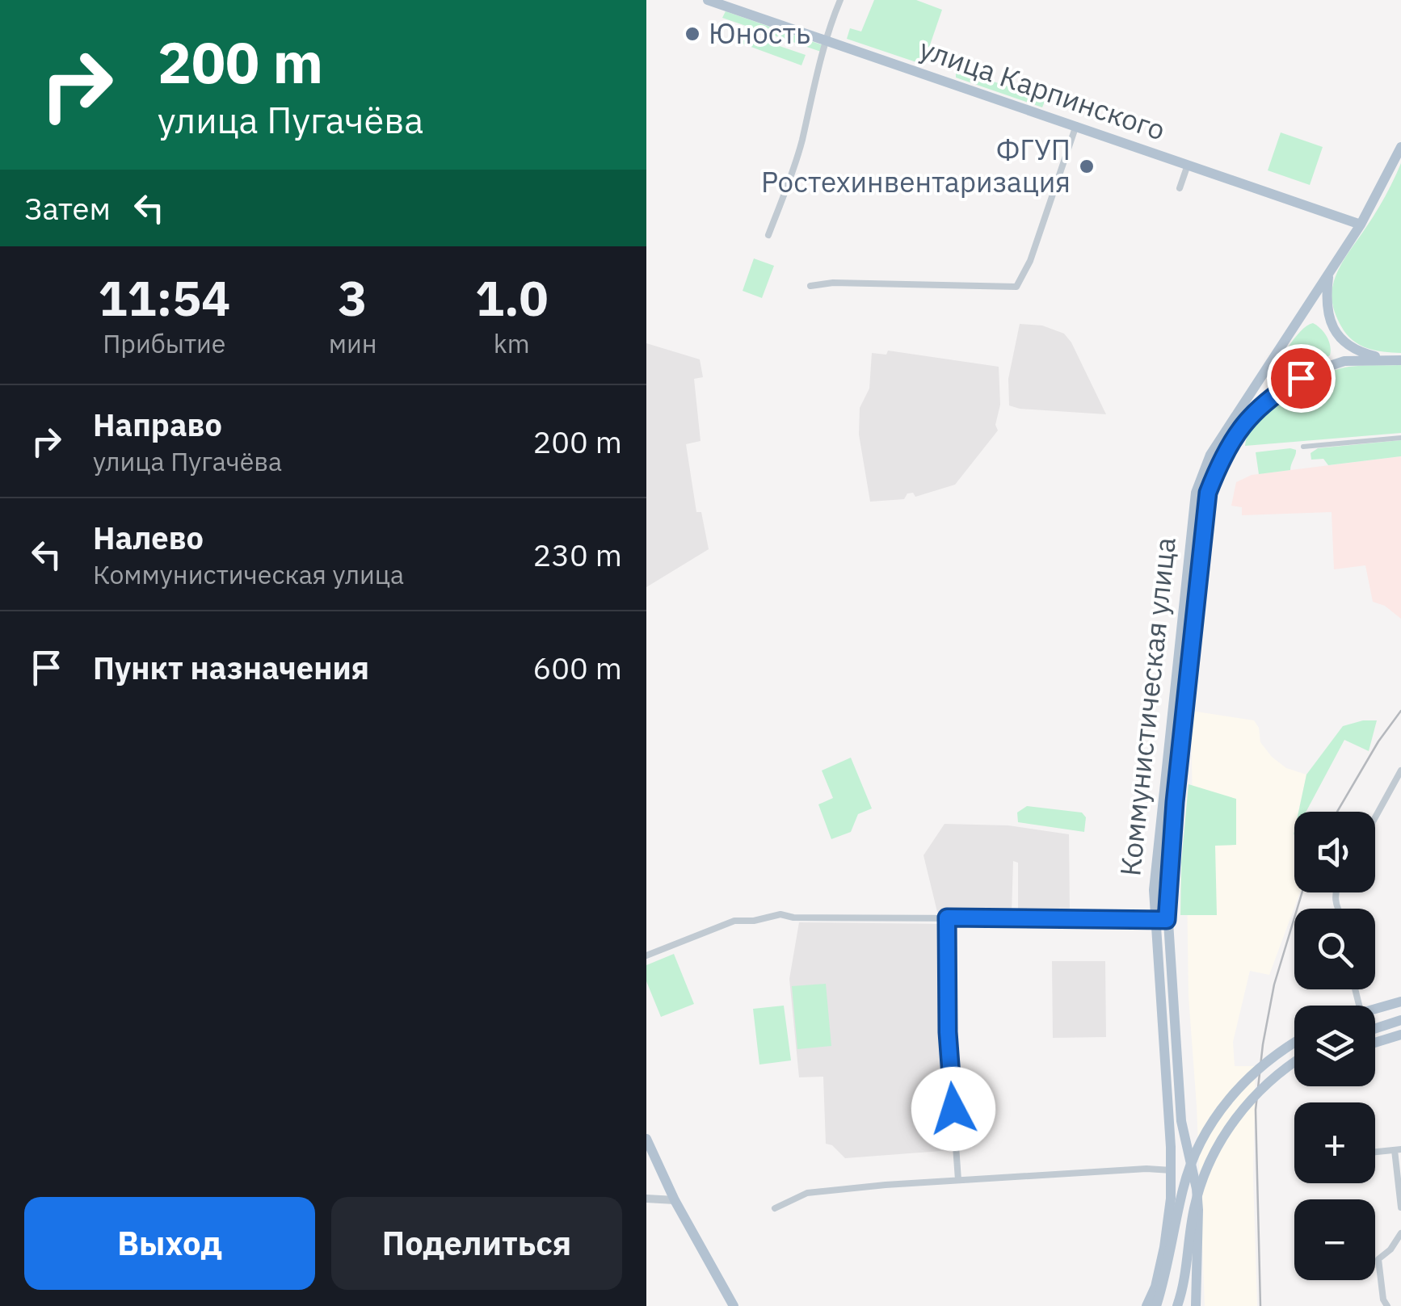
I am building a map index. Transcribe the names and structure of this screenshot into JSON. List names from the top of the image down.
{
  "streets": {
    "main road": ["улица Карпинского", "Коммунистическая улица"]
  },
  "crossings": [
    ["улица Карпинского", "Коммунистическая улица"]
  ],
  "places": ["Юность", "ФГУП Ростехинвентаризация"],
  "page": {
    "turn": ["200 m", "улица Пугачёва"],
    "then": "Затем",
    "eta": [
      "11:54",
      "Прибытие",
      "3",
      "мин",
      "1.0",
      "km"
    ],
    "list": [
      {
        "name": "Направо",
        "note": "улица Пугачёва",
        "value": "200 m"
      },
      {
        "name": "Налево",
        "note": "Коммунистическая улица",
        "value": "230 m"
      },
      {
        "name": "Пункт назначения",
        "value": "600 m"
      }
    ],
    "map_buttons": ["+", "−"],
    "buttons": ["Выход", "Поделиться"]
  }
}
